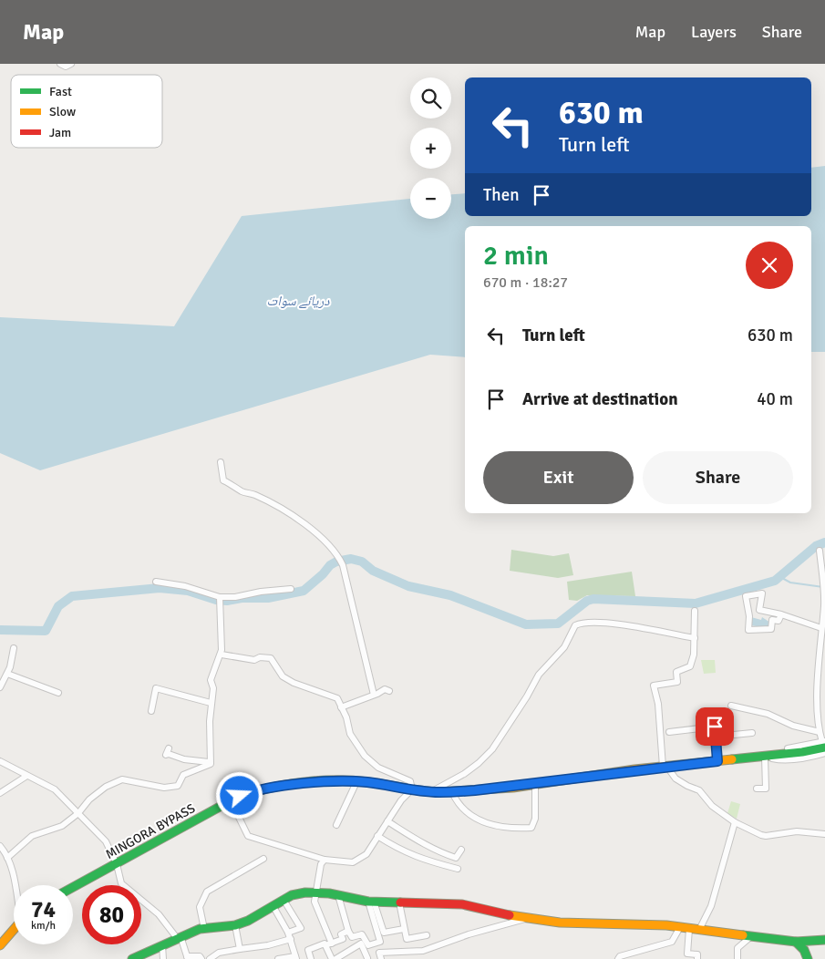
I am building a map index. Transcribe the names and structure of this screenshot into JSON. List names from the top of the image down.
{
  "streets": {
    "main road": ["MINGORA BYPASS"]
  },
  "water": ["دریائے سوات"],
  "legend": ["Fast", "Slow", "Jam"],
  "page": {
    "header": "Map",
    "nav": ["Map", "Layers", "Share"],
    "map_buttons": ["+", "−"],
    "turn": ["630 m", "Turn left"],
    "then": "Then",
    "heading": ["2 min", "670 m · 18:27"],
    "list": [
      {
        "name": "Turn left",
        "value": "630 m"
      },
      {
        "name": "Arrive at destination",
        "value": "40 m"
      }
    ],
    "buttons": ["Exit", "Share"],
    "speed": "74 km/h",
    "limit": "80"
  }
}
